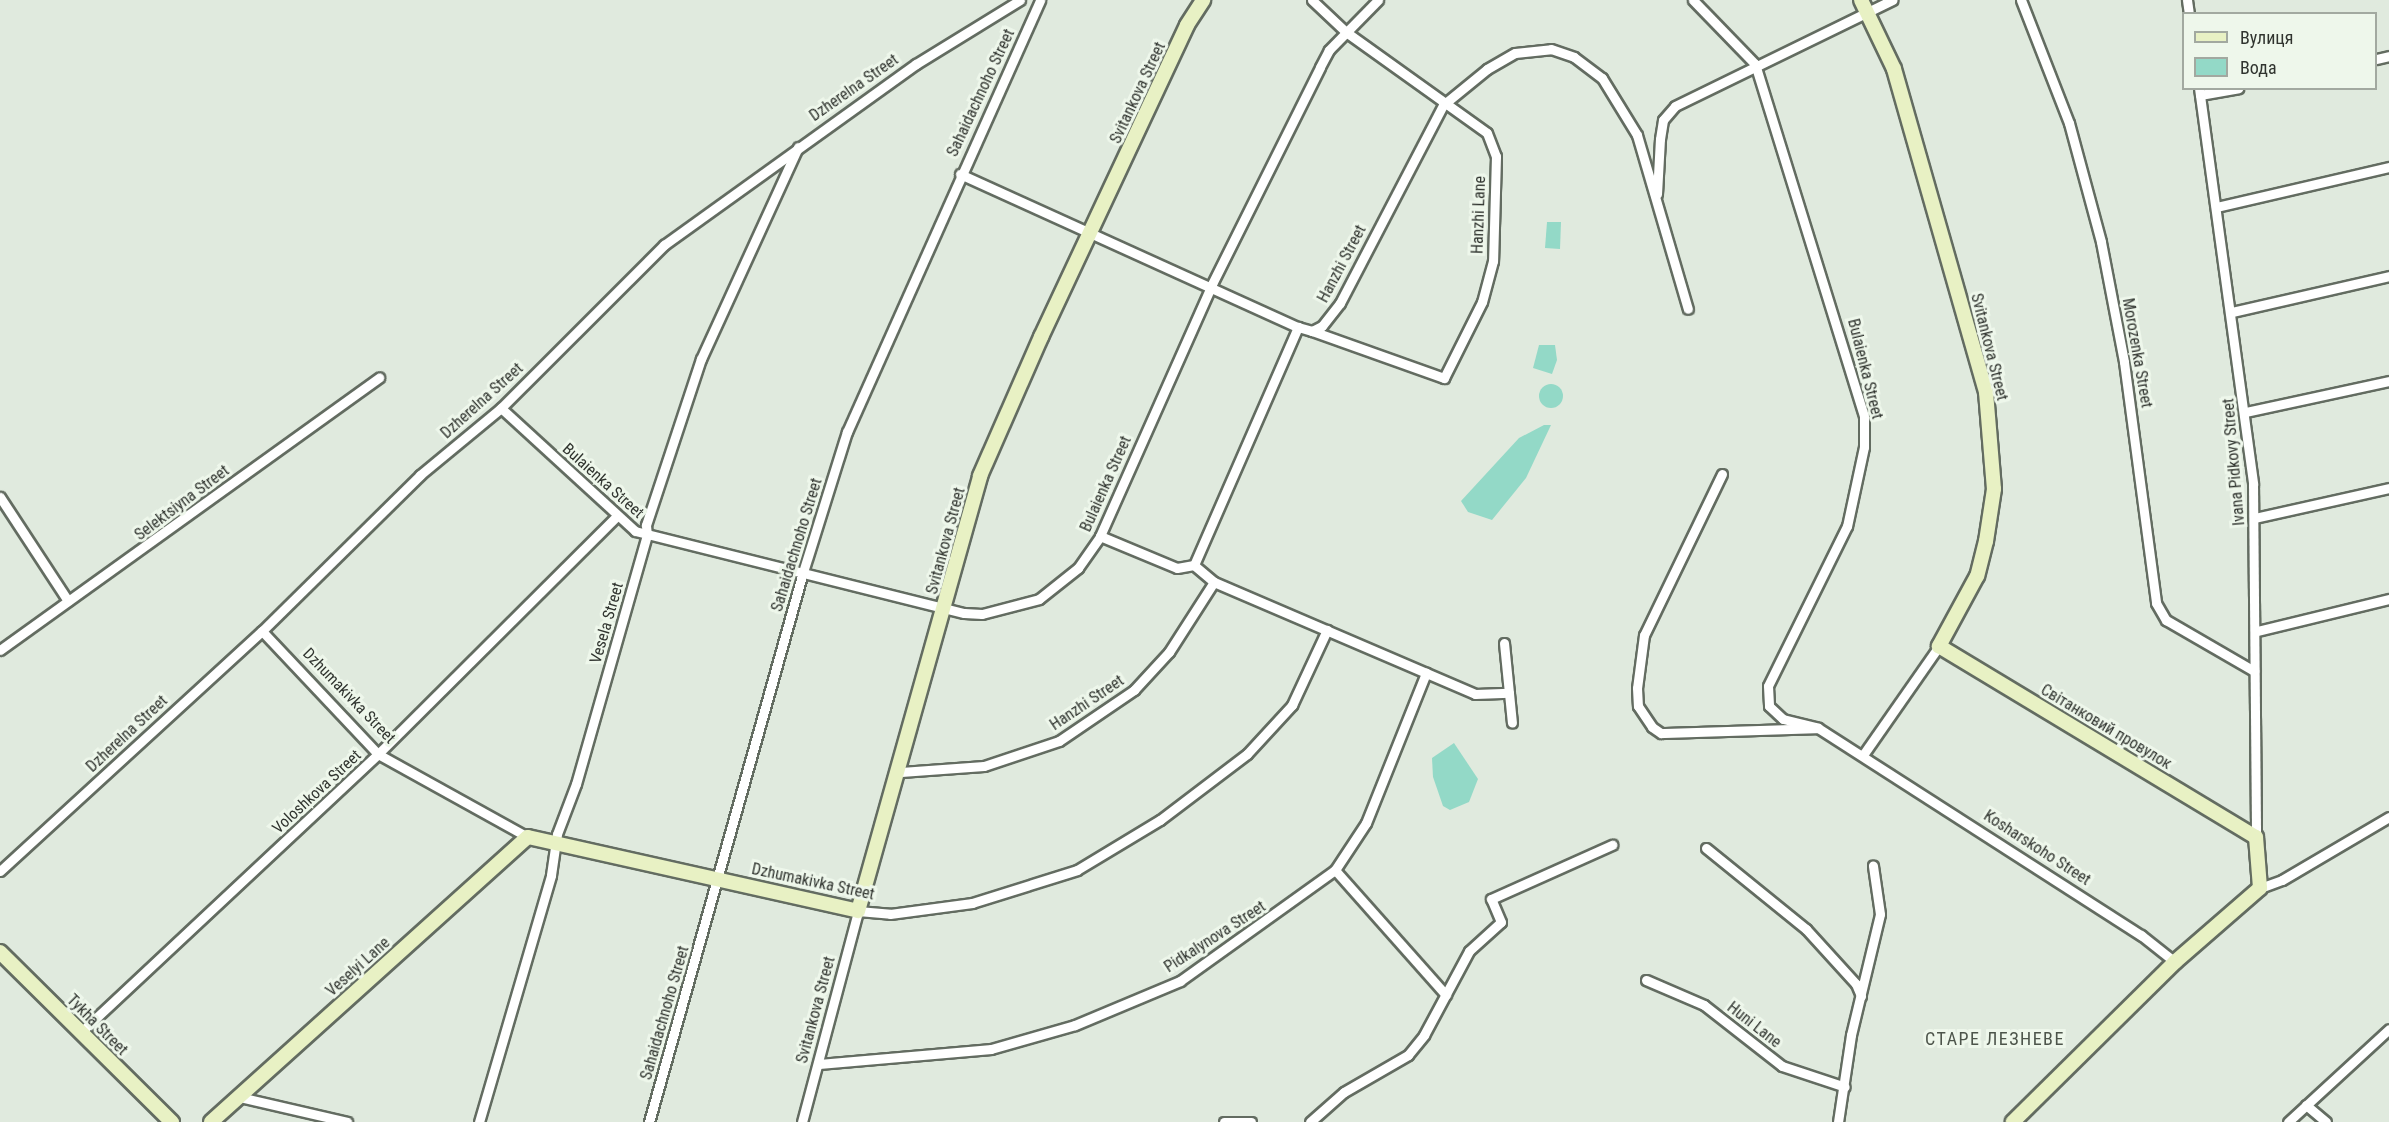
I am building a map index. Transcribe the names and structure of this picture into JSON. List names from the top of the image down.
{
  "streets": {
    "street": [
      "Dzherelna Street",
      "Sahaidachnoho Street",
      "Svitankova Street",
      "Hanzhi Lane",
      "Hanzhi Street",
      "Morozenka Street",
      "Bulaienka Street",
      "Ivana Pidkovy Street",
      "Selektsiyna Street",
      "Vesela Street",
      "Dzhumakivka Street",
      "Світанковий провулок",
      "Voloshkova Street",
      "Kosharskoho Street",
      "Pidkalynova Street",
      "Veselyi Lane",
      "Tykha Street",
      "Huni Lane"
    ]
  },
  "crossings": [
    ["Dzherelna Street", "Bulaienka Street"],
    ["Dzherelna Street", "Vesela Street"],
    ["Dzherelna Street", "Dzhumakivka Street"],
    ["Sahaidachnoho Street", "Bulaienka Street"],
    ["Sahaidachnoho Street", "Dzhumakivka Street"],
    ["Svitankova Street", "Hanzhi Street"],
    ["Svitankova Street", "Bulaienka Street"],
    ["Svitankova Street", "Dzhumakivka Street"],
    ["Svitankova Street", "Світанковий провулок"],
    ["Svitankova Street", "Kosharskoho Street"],
    ["Svitankova Street", "Pidkalynova Street"],
    ["Hanzhi Lane", "Hanzhi Street"],
    ["Hanzhi Lane", "Bulaienka Street"],
    ["Morozenka Street", "Ivana Pidkovy Street"],
    ["Bulaienka Street", "Vesela Street"],
    ["Bulaienka Street", "Voloshkova Street"],
    ["Bulaienka Street", "Kosharskoho Street"],
    ["Ivana Pidkovy Street", "Світанковий провулок"],
    ["Vesela Street", "Dzhumakivka Street"],
    ["Dzhumakivka Street", "Voloshkova Street"],
    ["Dzhumakivka Street", "Veselyi Lane"],
    ["Voloshkova Street", "Tykha Street"]
  ],
  "districts": ["СТАРЕ ЛЕЗНЕВЕ"],
  "legend": ["Вулиця", "Вода"]
}
